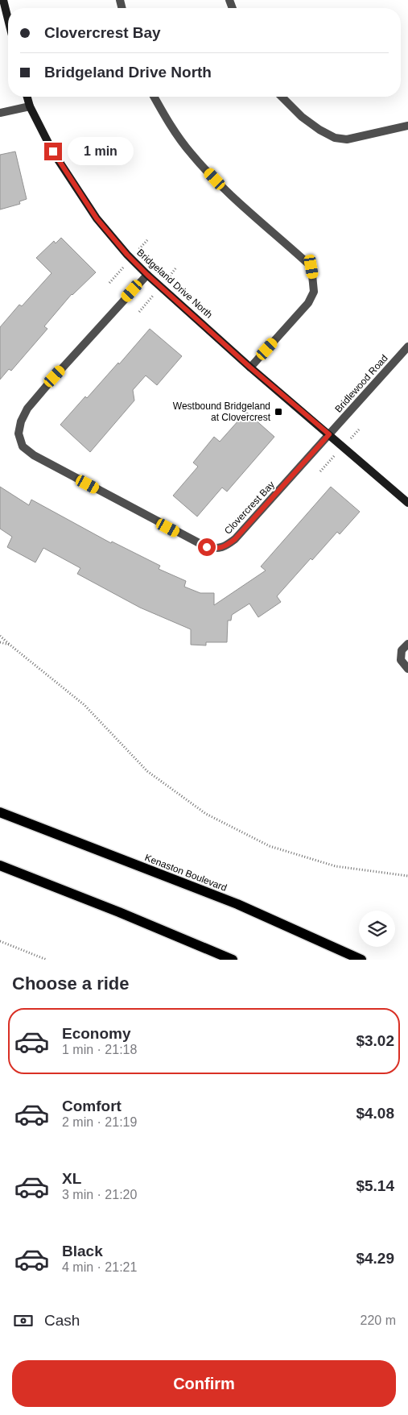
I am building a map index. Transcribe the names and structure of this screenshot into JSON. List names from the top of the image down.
{
  "streets": {
    "main road": ["Kenaston Boulevard"],
    "street": ["Bridgeland Drive North", "Bridlewood Road", "Clovercrest Bay"]
  },
  "crossings": [
    ["Bridgeland Drive North", "Bridlewood Road"],
    ["Bridgeland Drive North", "Clovercrest Bay"],
    ["Bridlewood Road", "Clovercrest Bay"]
  ],
  "places": {
    "transit": ["Westbound Bridgeland at Clovercrest"]
  },
  "page": {
    "banner": ["Clovercrest Bay", "Bridgeland Drive North"],
    "bubble": "1 min",
    "heading": "Choose a ride",
    "list": [
      {
        "name": "Economy",
        "note": "1 min · 21:18",
        "value": "$3.02"
      },
      {
        "name": "Comfort",
        "note": "2 min · 21:19",
        "value": "$4.08"
      },
      {
        "name": "XL",
        "note": "3 min · 21:20",
        "value": "$5.14"
      },
      {
        "name": "Black",
        "note": "4 min · 21:21",
        "value": "$4.29"
      }
    ],
    "pay": ["Cash", "220 m"],
    "buttons": "Confirm"
  }
}
